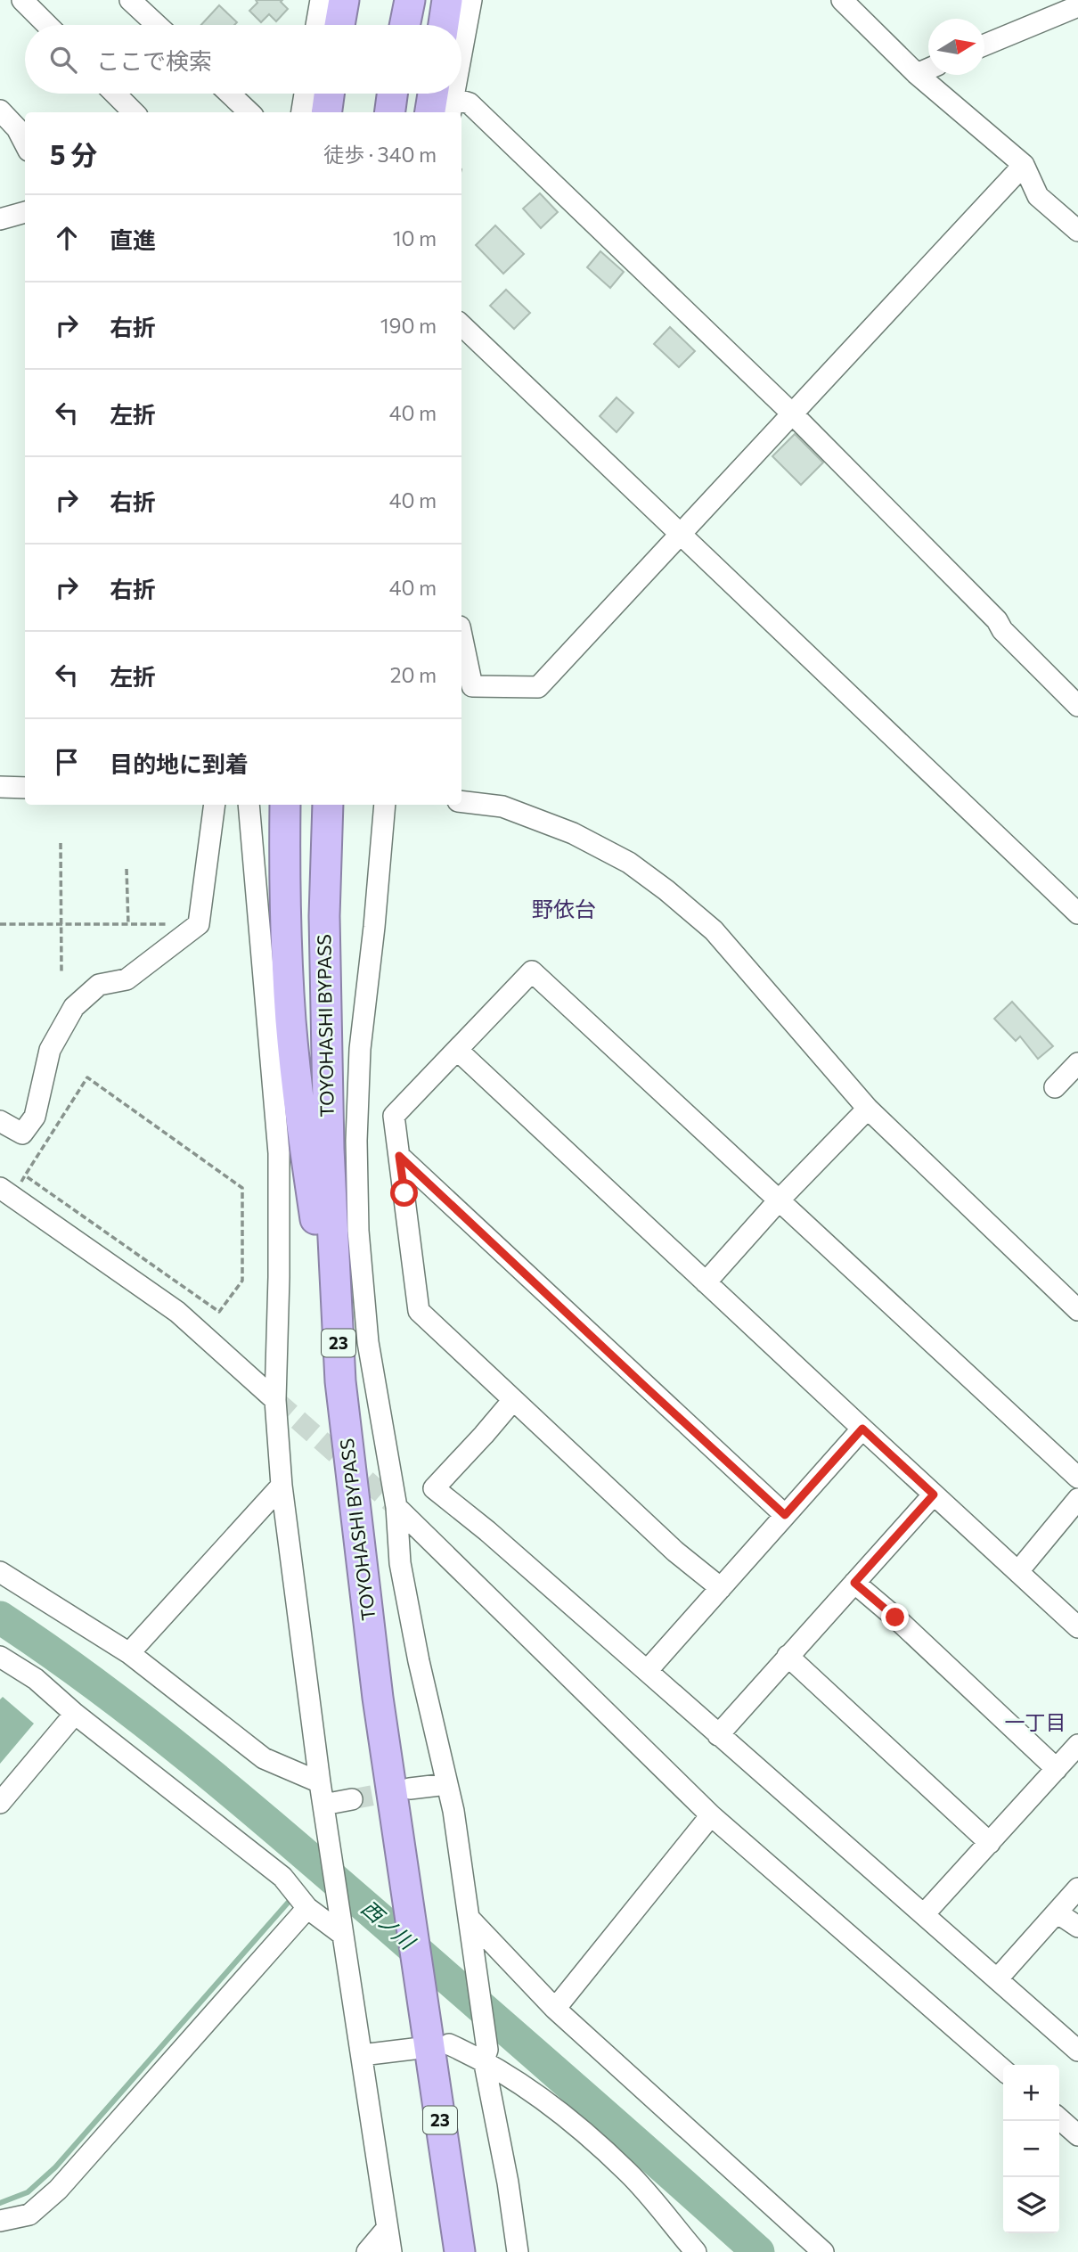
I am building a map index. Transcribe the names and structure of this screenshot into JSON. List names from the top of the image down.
{
  "streets": {
    "highway": ["TOYOHASHI BYPASS", "23"]
  },
  "crossings": [
    ["TOYOHASHI BYPASS", "23"]
  ],
  "districts": ["野依台", "一丁目"],
  "water": ["西ノ川"],
  "north": "right",
  "page": {
    "search": "ここで検索",
    "heading": ["5 分", "徒歩 · 340 m"],
    "list": [
      ["直進", "10 m"],
      ["右折", "190 m"],
      ["左折", "40 m"],
      ["右折", "40 m"],
      ["右折", "40 m"],
      ["左折", "20 m"],
      "目的地に到着"
    ],
    "map_buttons": ["+", "−"]
  }
}
